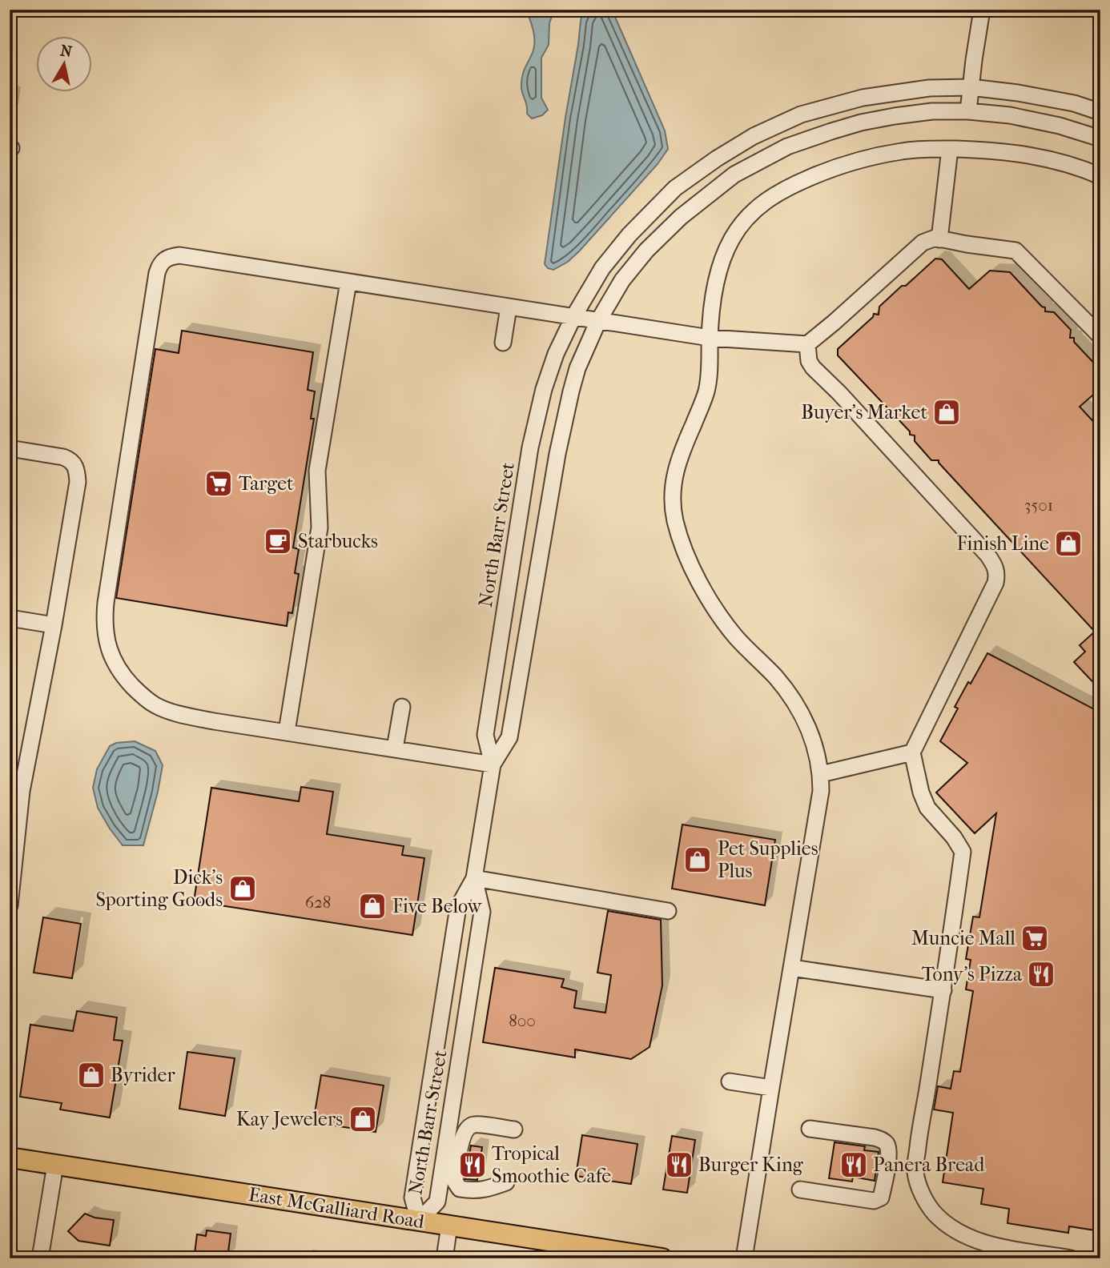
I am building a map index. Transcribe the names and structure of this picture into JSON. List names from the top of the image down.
{
  "streets": {
    "main road": ["East McGalliard Road"],
    "street": ["North Barr Street"]
  },
  "crossings": [
    ["North Barr Street", "East McGalliard Road"]
  ],
  "places": {
    "shop": [
      "Buyer's Market",
      "Finish Line",
      "Pet Supplies Plus",
      "Dick's Sporting Goods",
      "Five Below",
      "Byrider",
      "Kay Jewelers"
    ],
    "supermarket": ["Target", "Muncie Mall"],
    "cafe": ["Starbucks"],
    "restaurant": [
      "Tony's Pizza",
      "Tropical Smoothie Cafe",
      "Burger King",
      "Panera Bread"
    ]
  },
  "house_numbers": ["3501", "628", "800"],
  "north": "top"
}
